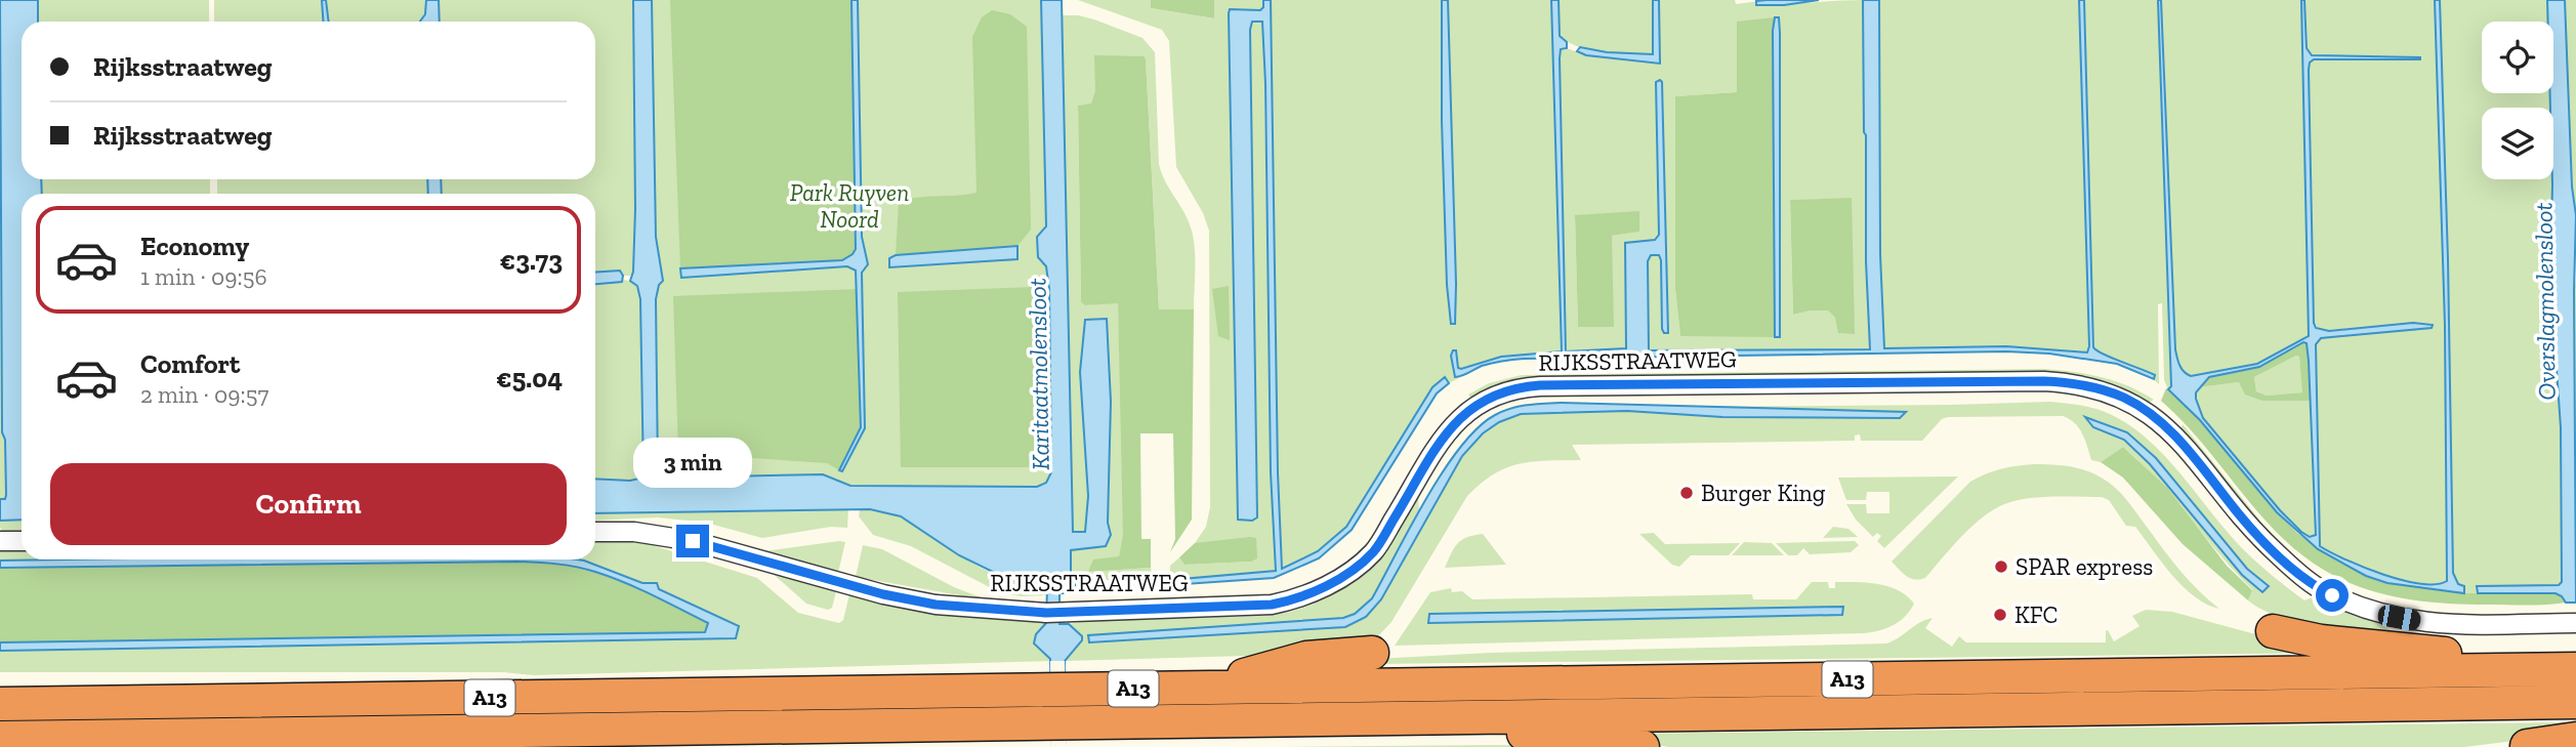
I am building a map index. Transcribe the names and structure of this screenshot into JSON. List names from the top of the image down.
{
  "streets": {
    "highway": ["A13"],
    "street": ["RIJKSSTRAATWEG"]
  },
  "water": ["Overslagmolensloot", "Karitaatmolensloot"],
  "parks": ["Park Ruyven Noord"],
  "places": ["Burger King", "SPAR express", "KFC"],
  "page": {
    "banner": ["Rijksstraatweg", "Rijksstraatweg"],
    "list": [
      {
        "name": "Economy",
        "note": "1 min · 09:56",
        "value": "€3.73"
      },
      {
        "name": "Comfort",
        "note": "2 min · 09:57",
        "value": "€5.04"
      }
    ],
    "bubble": "3 min",
    "buttons": "Confirm"
  }
}
